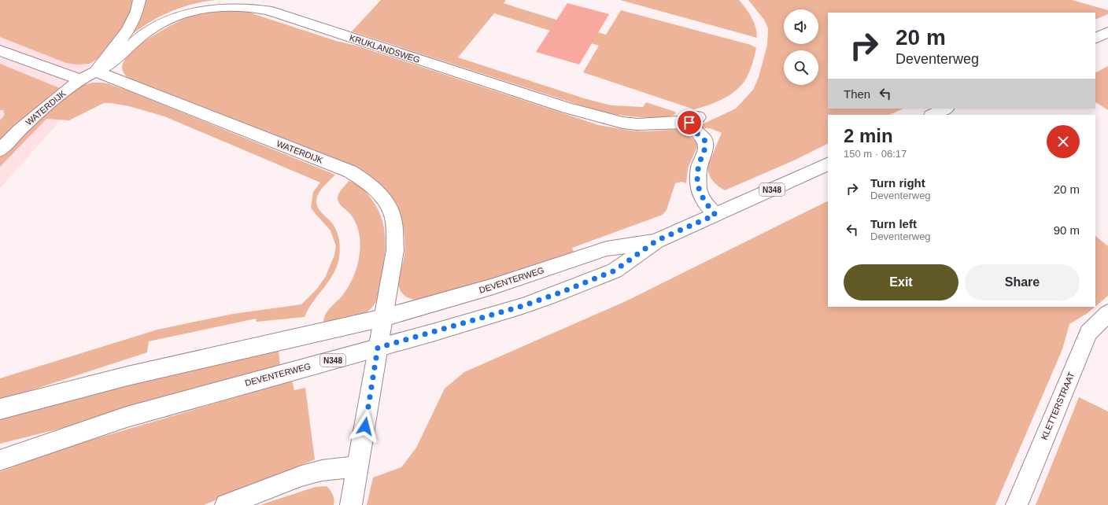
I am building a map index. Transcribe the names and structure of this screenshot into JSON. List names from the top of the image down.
{
  "streets": {
    "street": [
      "KRUKLANDSWEG",
      "WATERDIJK",
      "N348",
      "DEVENTERWEG",
      "KLETTERSTRAAT"
    ]
  },
  "crossings": [
    ["KRUKLANDSWEG", "WATERDIJK"],
    ["KRUKLANDSWEG", "DEVENTERWEG"],
    ["WATERDIJK", "DEVENTERWEG"]
  ],
  "page": {
    "turn": ["20 m", "Deventerweg"],
    "then": "Then",
    "heading": ["2 min", "150 m · 06:17"],
    "list": [
      {
        "name": "Turn right",
        "note": "Deventerweg",
        "value": "20 m"
      },
      {
        "name": "Turn left",
        "note": "Deventerweg",
        "value": "90 m"
      }
    ],
    "buttons": ["Exit", "Share"]
  }
}
